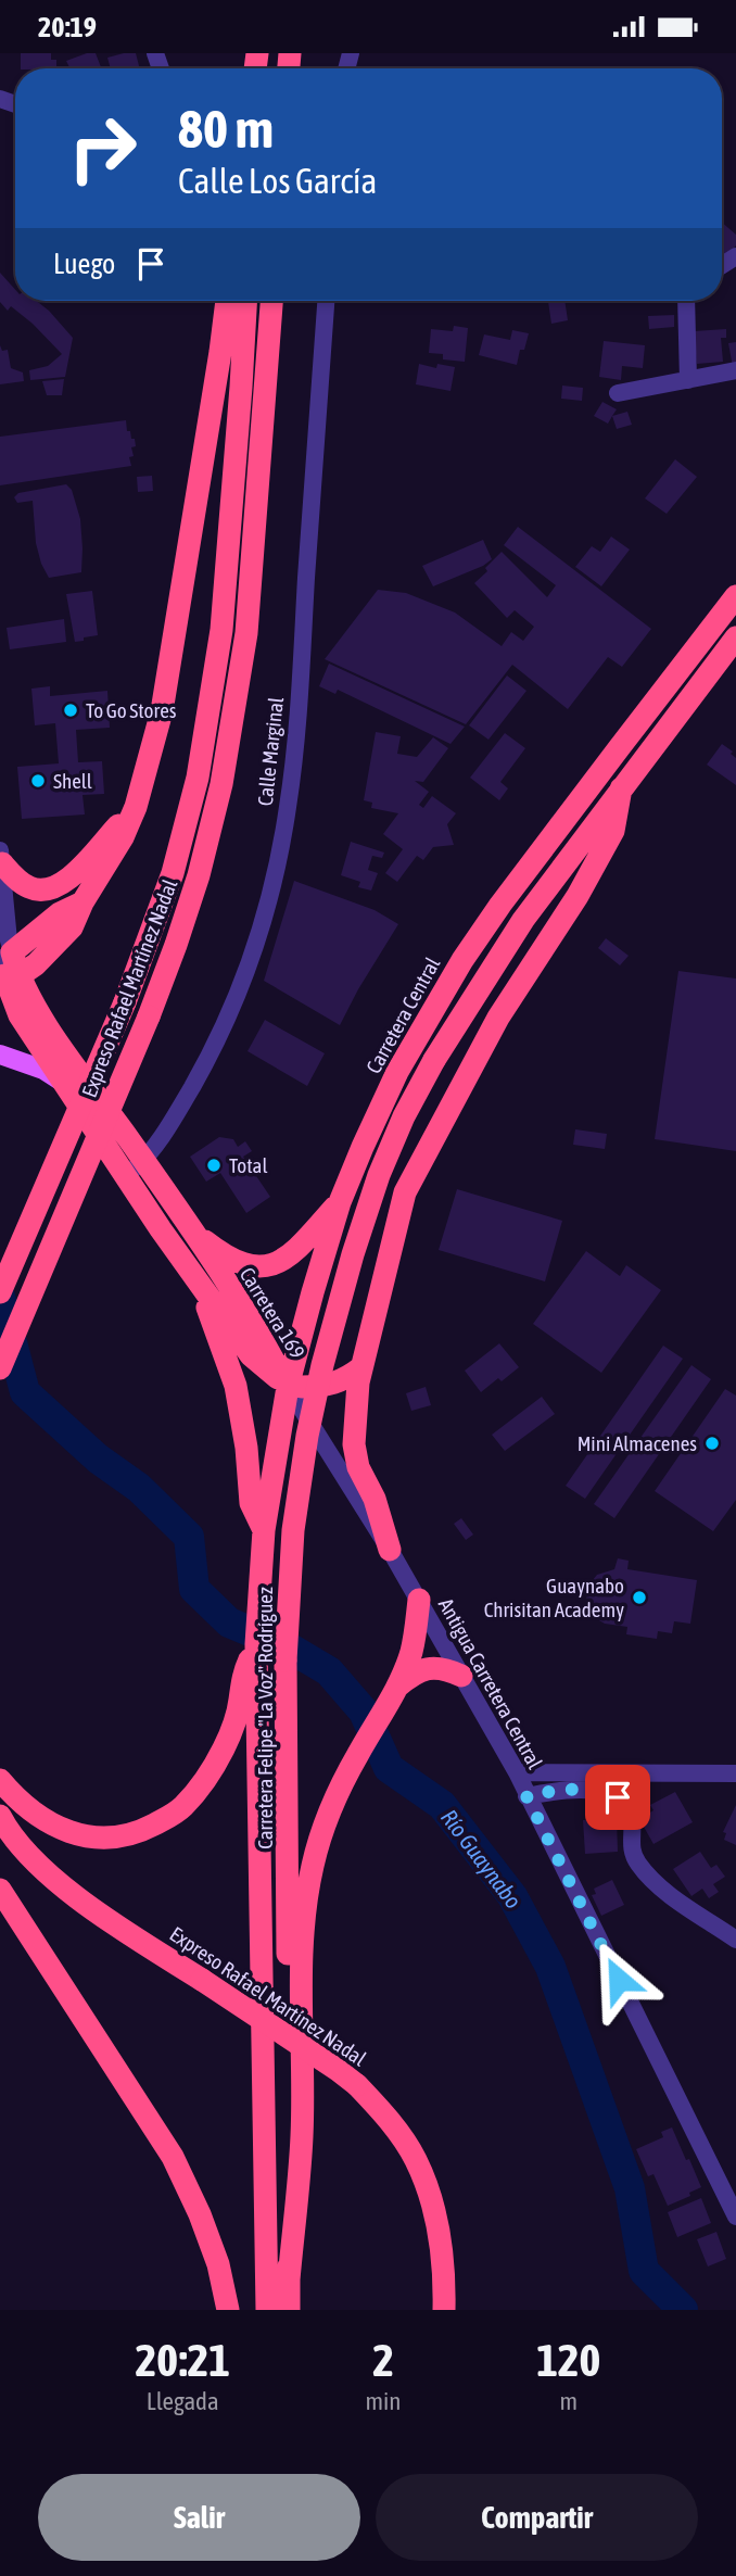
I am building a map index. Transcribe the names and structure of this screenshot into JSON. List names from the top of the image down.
{
  "streets": {
    "highway": [
      "Expreso Rafael Martínez Nadal",
      "Carretera Central",
      "Carretera 169",
      "Carretera Felipe \"La Voz\" Rodríguez"
    ],
    "street": ["Calle Marginal", "Antigua Carretera Central"]
  },
  "crossings": [
    ["Calle Marginal", "Carretera 169"],
    ["Carretera Central", "Carretera 169"],
    ["Carretera Central", "Antigua Carretera Central"],
    ["Carretera Central", "Carretera Felipe \"La Voz\" Rodríguez"],
    ["Carretera 169", "Antigua Carretera Central"]
  ],
  "water": ["Río Guaynabo"],
  "places": [
    "To Go Stores",
    "Shell",
    "Total",
    "Mini Almacenes",
    "Guaynabo Chrisitan Academy"
  ],
  "page": {
    "status": "20:19",
    "turn": ["80 m", "Calle Los García"],
    "then": "Luego",
    "eta": [
      "20:21",
      "Llegada",
      "2",
      "min",
      "120",
      "m"
    ],
    "buttons": ["Salir", "Compartir"]
  }
}
